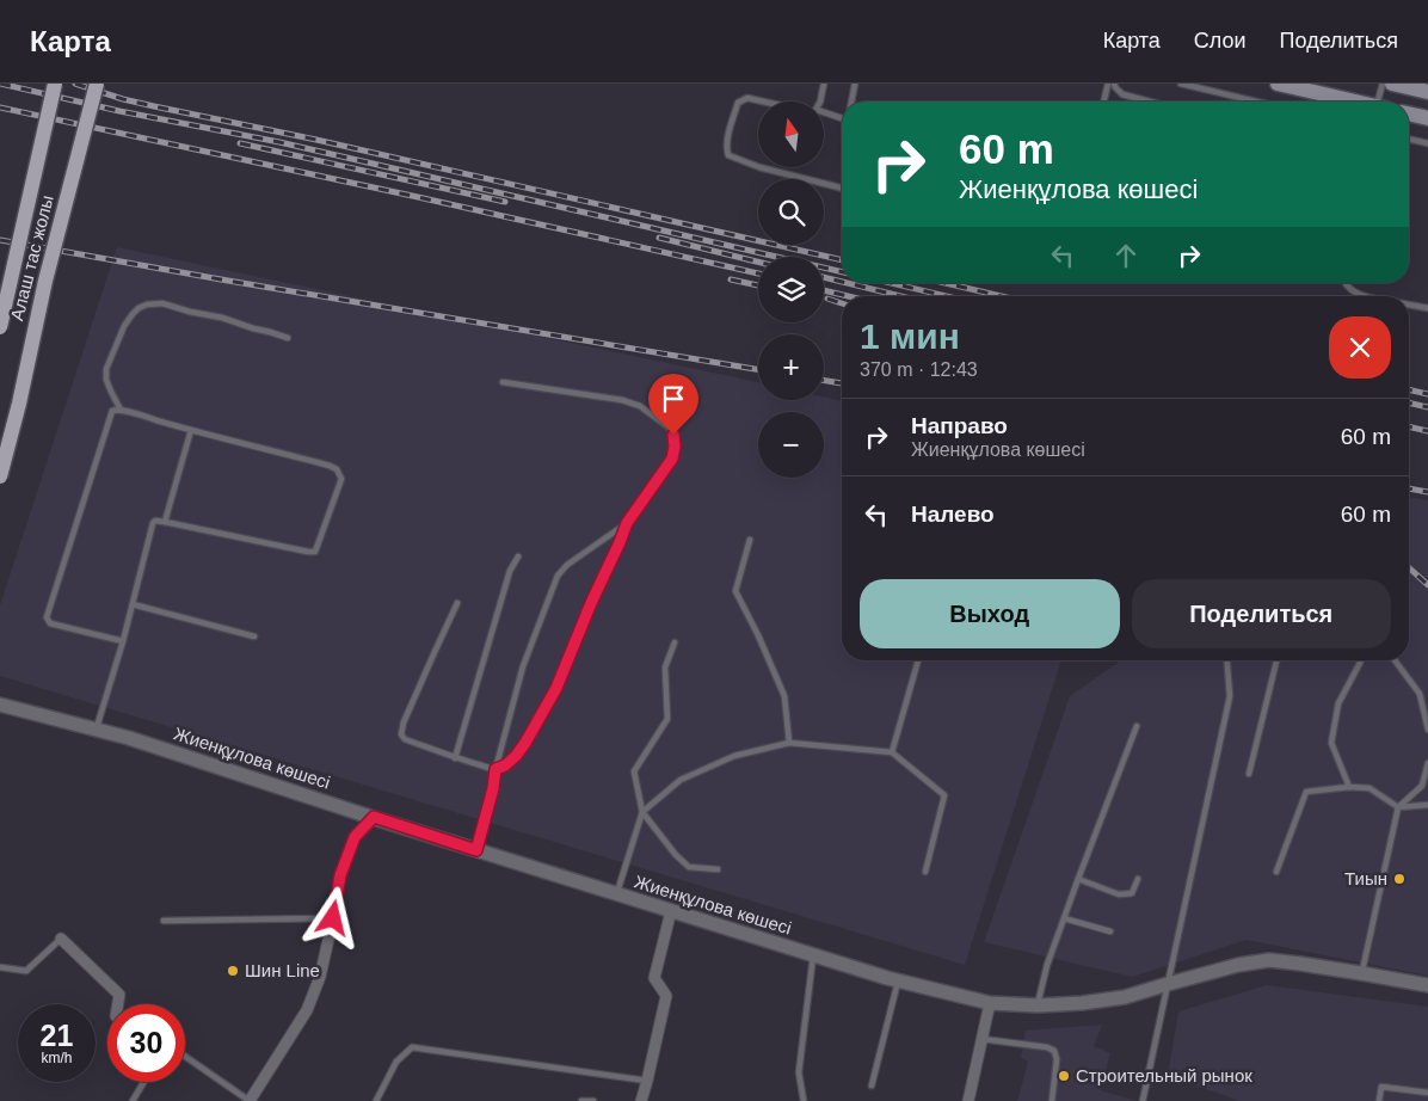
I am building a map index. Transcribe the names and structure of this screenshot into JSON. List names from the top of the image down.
{
  "streets": {
    "main road": ["Алаш тас жолы"],
    "street": ["Жиенқұлова көшесі"]
  },
  "places": ["Тиын", "Шин Line", "Строительный рынок"],
  "north": "top",
  "page": {
    "header": "Карта",
    "nav": ["Карта", "Слои", "Поделиться"],
    "map_buttons": ["+", "−"],
    "turn": ["60 m", "Жиенқұлова көшесі"],
    "heading": ["1 мин", "370 m · 12:43"],
    "list": [
      {
        "name": "Направо",
        "note": "Жиенқұлова көшесі",
        "value": "60 m"
      },
      {
        "name": "Налево",
        "value": "60 m"
      }
    ],
    "buttons": ["Выход", "Поделиться"],
    "speed": "21 km/h",
    "limit": "30"
  }
}
